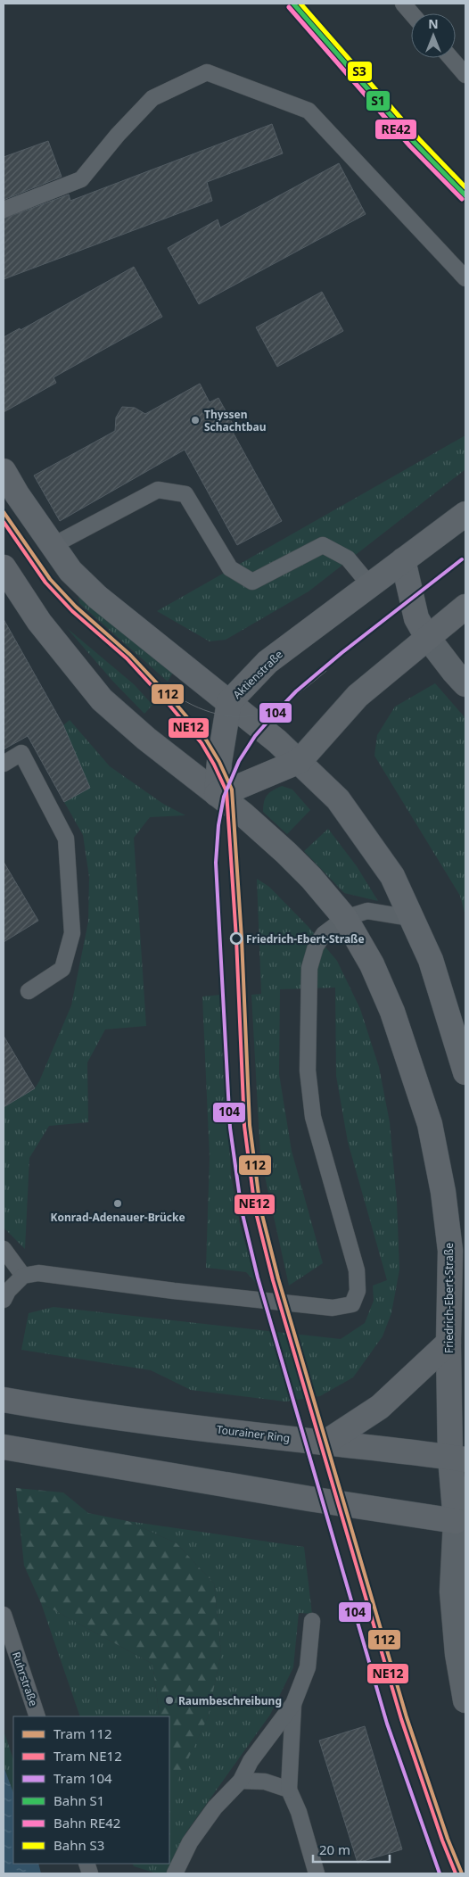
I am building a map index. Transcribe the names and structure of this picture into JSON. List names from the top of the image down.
{
  "streets": {
    "main road": ["Aktienstraße", "Friedrich-Ebert-Straße", "Tourainer Ring"],
    "lane": ["Ruhrstraße"]
  },
  "crossings": [
    ["Aktienstraße", "Friedrich-Ebert-Straße"],
    ["Friedrich-Ebert-Straße", "Tourainer Ring"]
  ],
  "places": [
    "Thyssen Schachtbau",
    "Friedrich-Ebert-Straße",
    "Konrad-Adenauer-Brücke",
    "Raumbeschreibung"
  ],
  "lines": [
    "rail line S1",
    "rail line S3",
    "rail line RE42",
    "tram line 112",
    "tram line NE12",
    "tram line 104"
  ],
  "legend": [
    "Tram 112",
    "Tram NE12",
    "Tram 104",
    "Bahn S1",
    "Bahn RE42",
    "Bahn S3"
  ],
  "scale_bar": "20 m",
  "north": "top"
}
